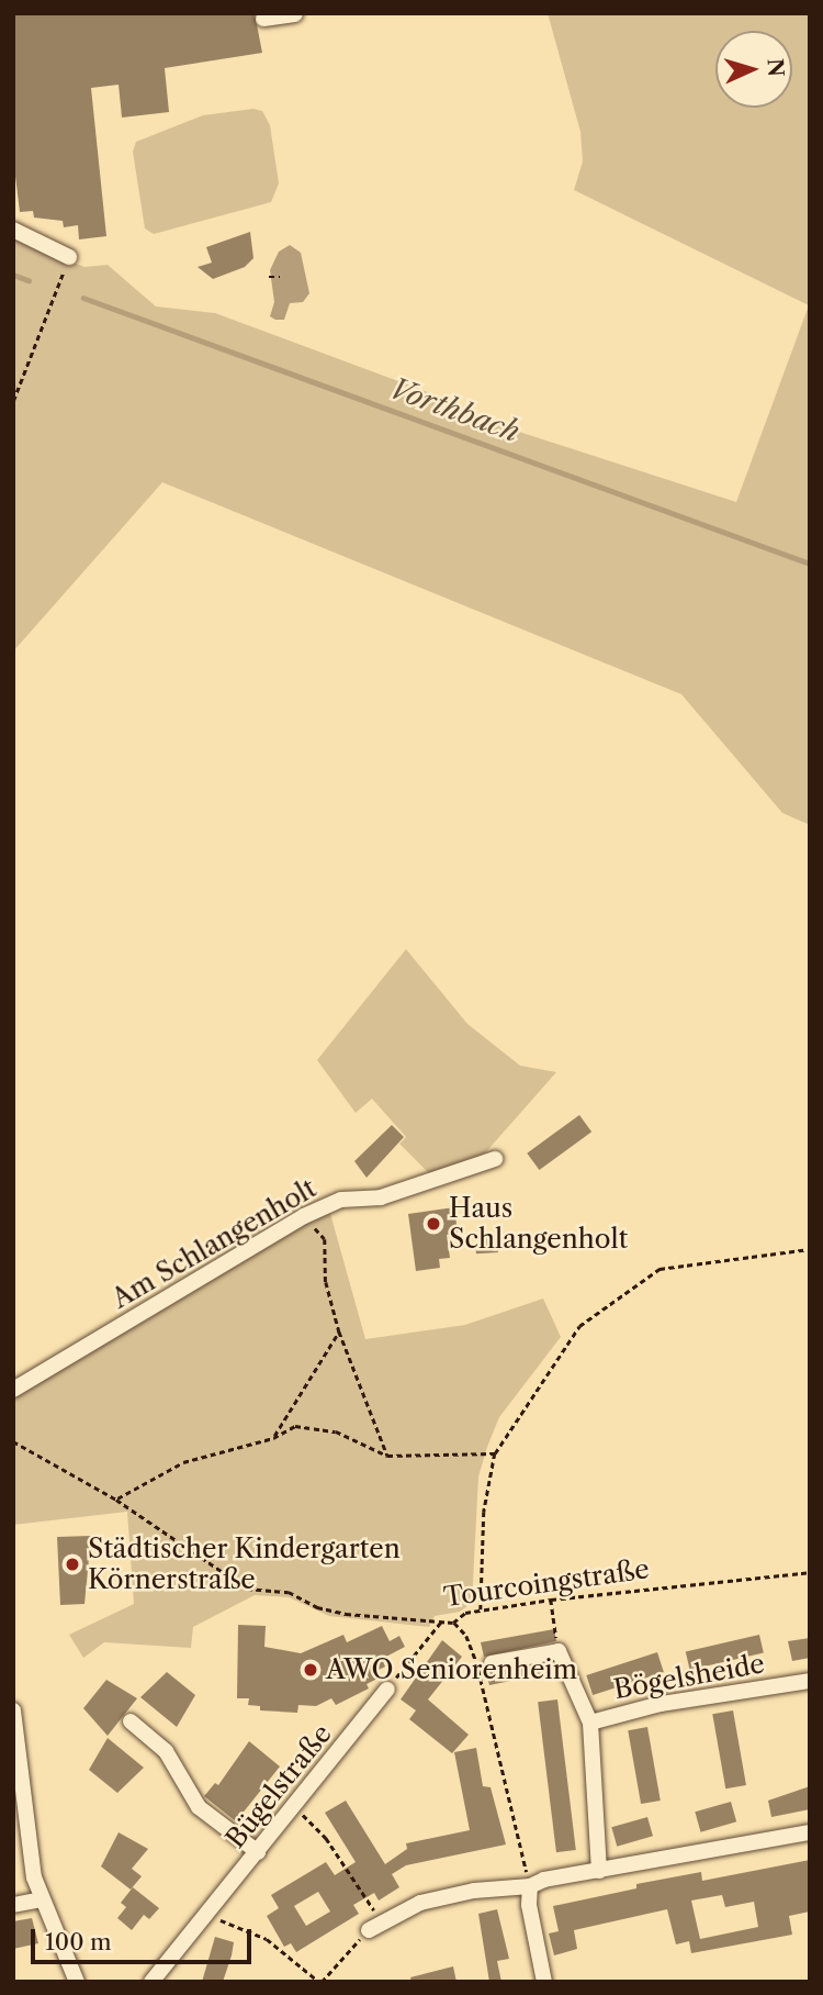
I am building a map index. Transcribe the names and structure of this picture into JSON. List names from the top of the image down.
{
  "streets": {
    "street": ["Am Schlangenholt", "Bögelsheide", "Bügelstraße"],
    "path": ["Tourcoingstraße"]
  },
  "water": ["Vorthbach"],
  "places": ["Haus Schlangenholt", "Städtischer Kindergarten Körnerstraße", "AWO Seniorenheim"],
  "scale_bar": "100 m",
  "north": "right"
}
